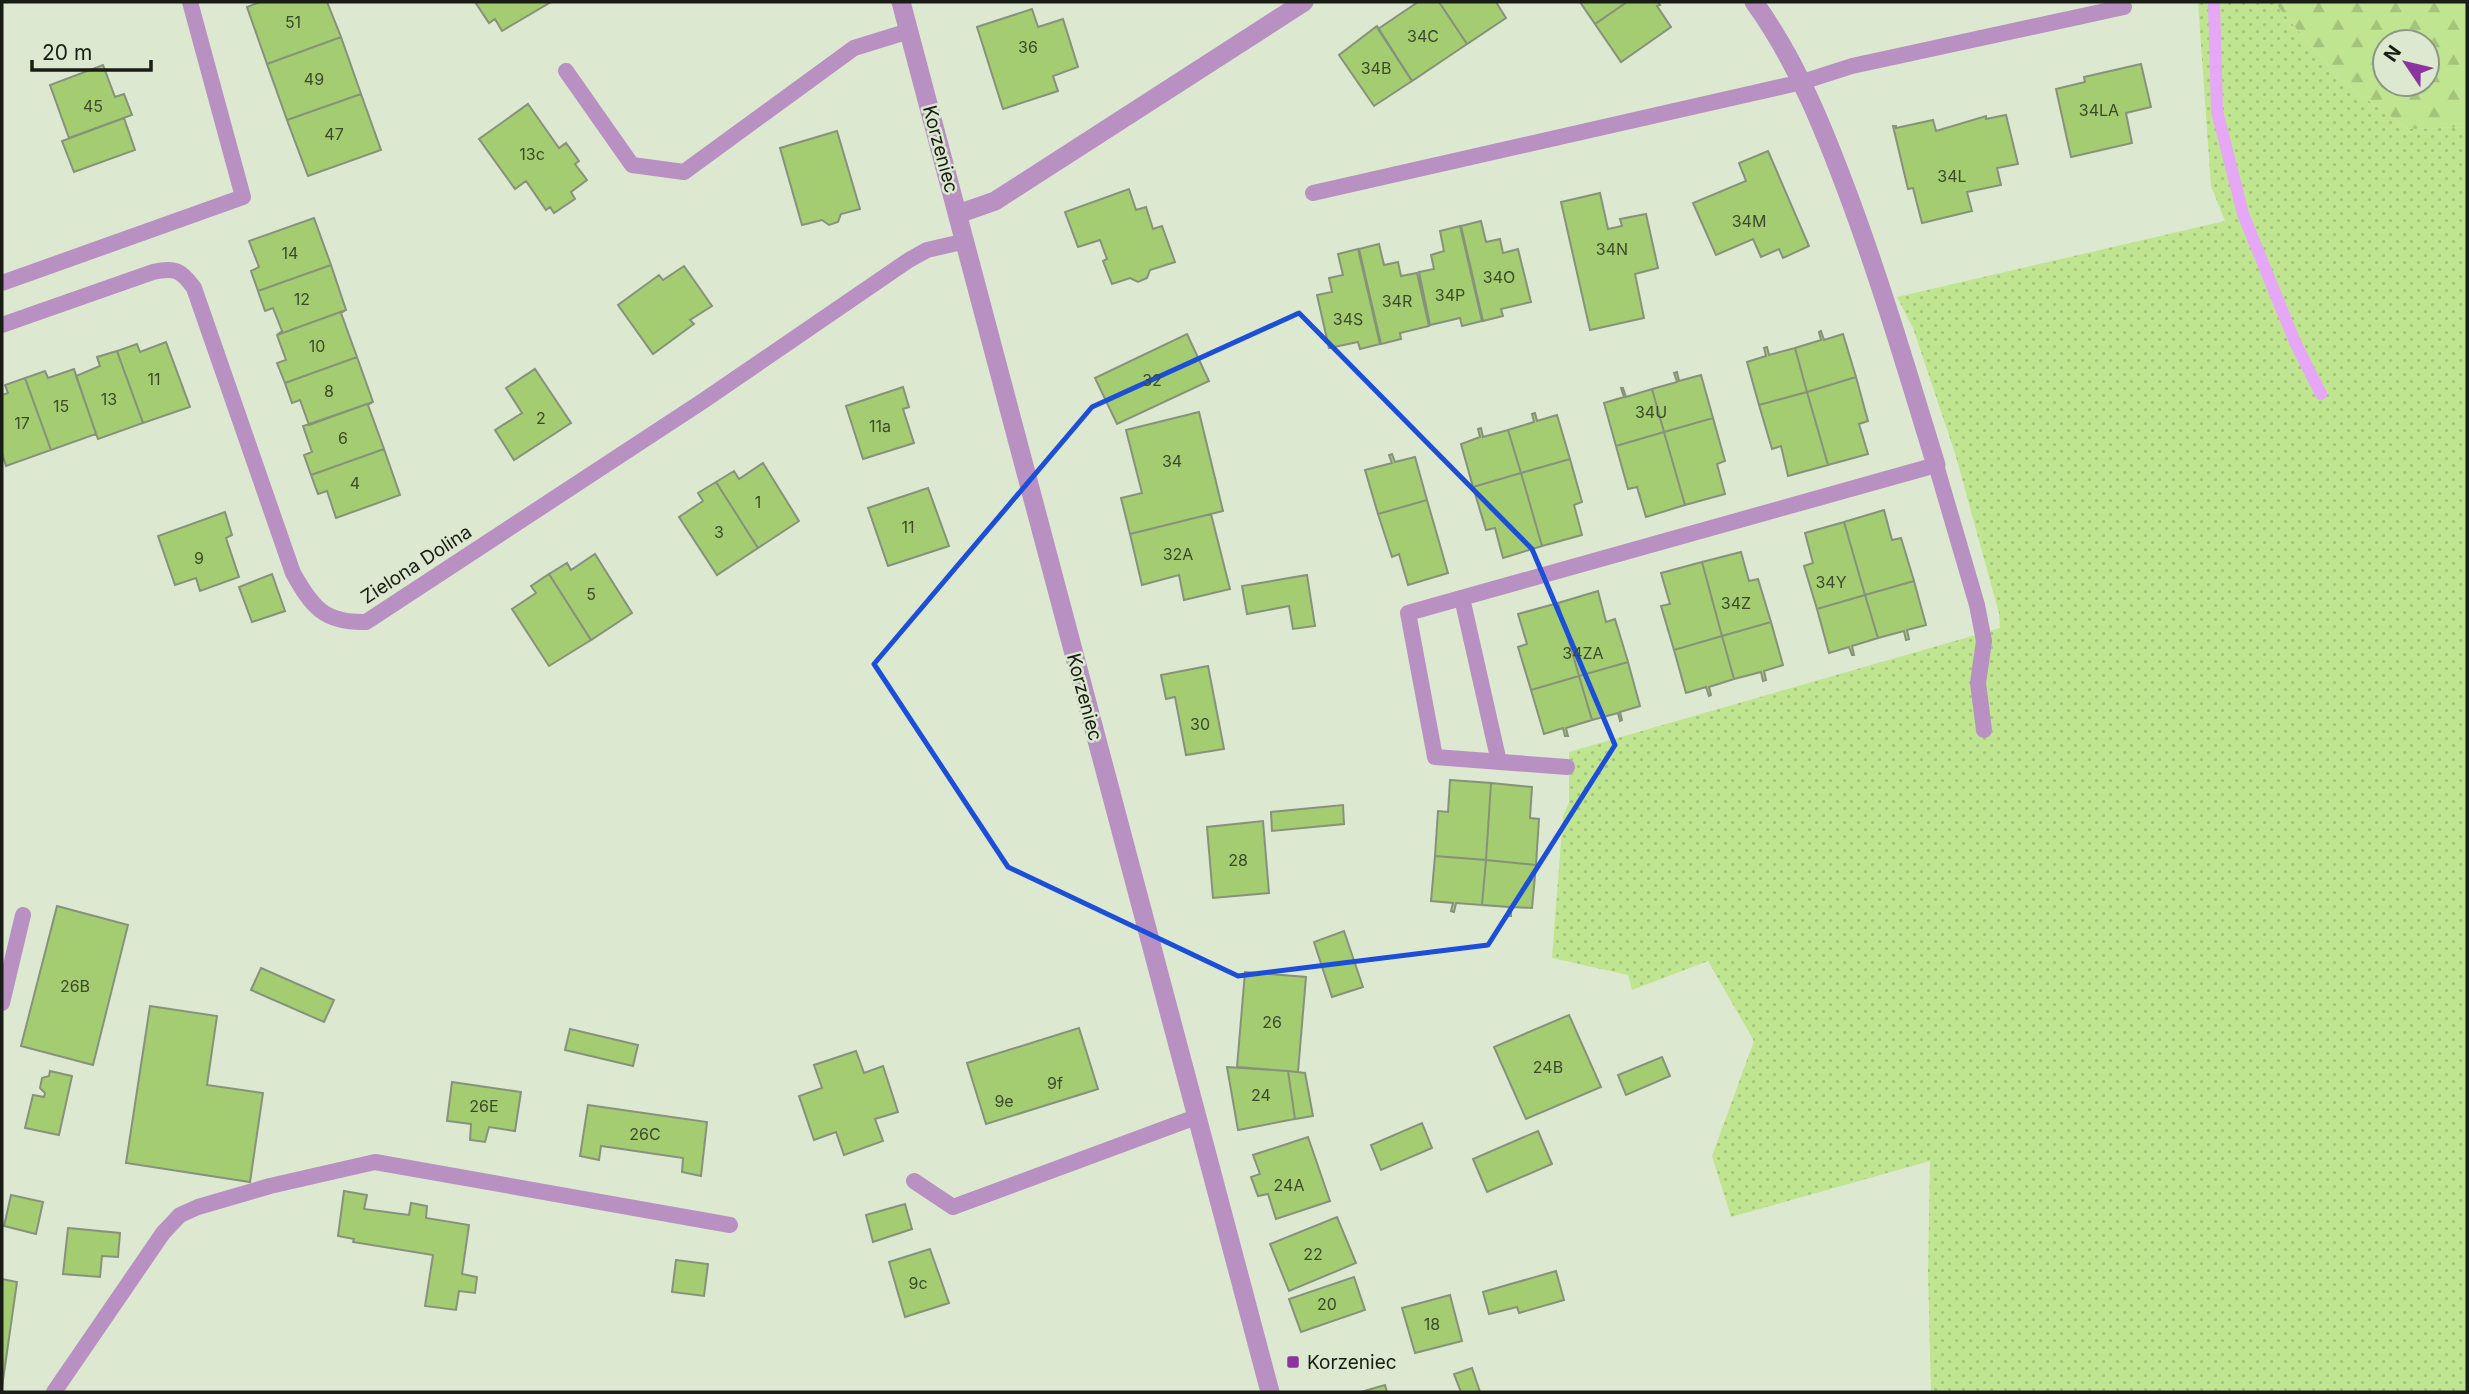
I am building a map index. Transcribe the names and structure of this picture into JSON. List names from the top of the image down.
{
  "streets": {
    "street": ["Korzeniec"],
    "lane": ["Zielona Dolina"]
  },
  "crossings": [
    ["Korzeniec", "Zielona Dolina"]
  ],
  "places": {
    "transit": ["Korzeniec"]
  },
  "house_numbers": [
    "51",
    "34C",
    "36",
    "34B",
    "49",
    "45",
    "34LA",
    "47",
    "13c",
    "34L",
    "34M",
    "34N",
    "14",
    "34O",
    "34P",
    "12",
    "34R",
    "34S",
    "10",
    "11",
    "32",
    "8",
    "13",
    "15",
    "34U",
    "2",
    "17",
    "11a",
    "6",
    "34",
    "4",
    "1",
    "11",
    "3",
    "32A",
    "9",
    "34Y",
    "5",
    "34Z",
    "34ZA",
    "30",
    "28",
    "26B",
    "26",
    "24B",
    "9f",
    "24",
    "9e",
    "26E",
    "26C",
    "24A",
    "22",
    "9c",
    "20",
    "18"
  ],
  "scale_bar": "20 m",
  "north": "top left"
}
